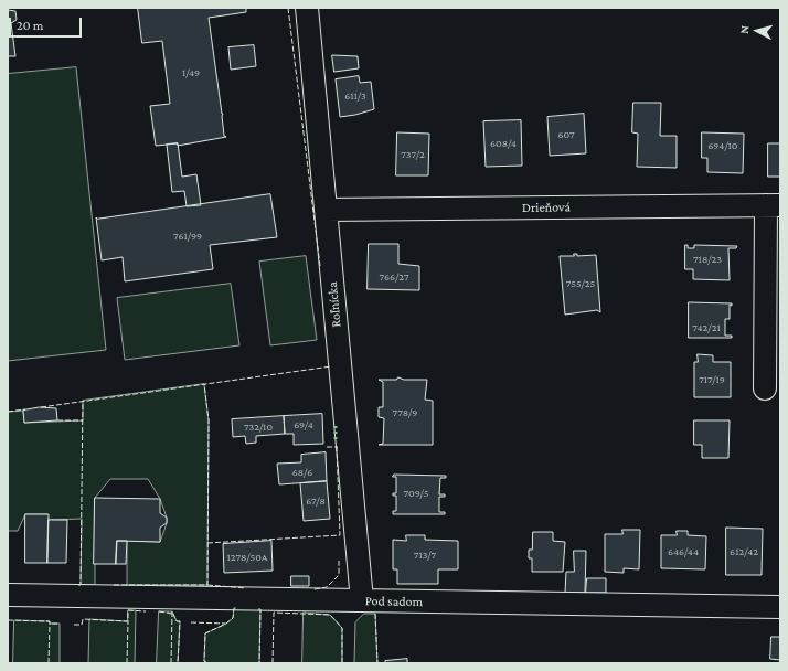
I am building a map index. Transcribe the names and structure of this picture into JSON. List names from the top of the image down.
{
  "streets": {
    "street": ["Drieňová", "Roľnícka", "Pod sadom"]
  },
  "crossings": [
    ["Drieňová", "Roľnícka"],
    ["Roľnícka", "Pod sadom"]
  ],
  "house_numbers": [
    "1/49",
    "611/3",
    "607",
    "608/4",
    "694/10",
    "737/2",
    "761/99",
    "718/23",
    "766/27",
    "755/25",
    "742/21",
    "717/19",
    "778/9",
    "69/4",
    "732/10",
    "68/6",
    "709/5",
    "67/8",
    "646/44",
    "612/42",
    "713/7",
    "1278/50A"
  ],
  "scale_bar": "20 m",
  "north": "left"
}
